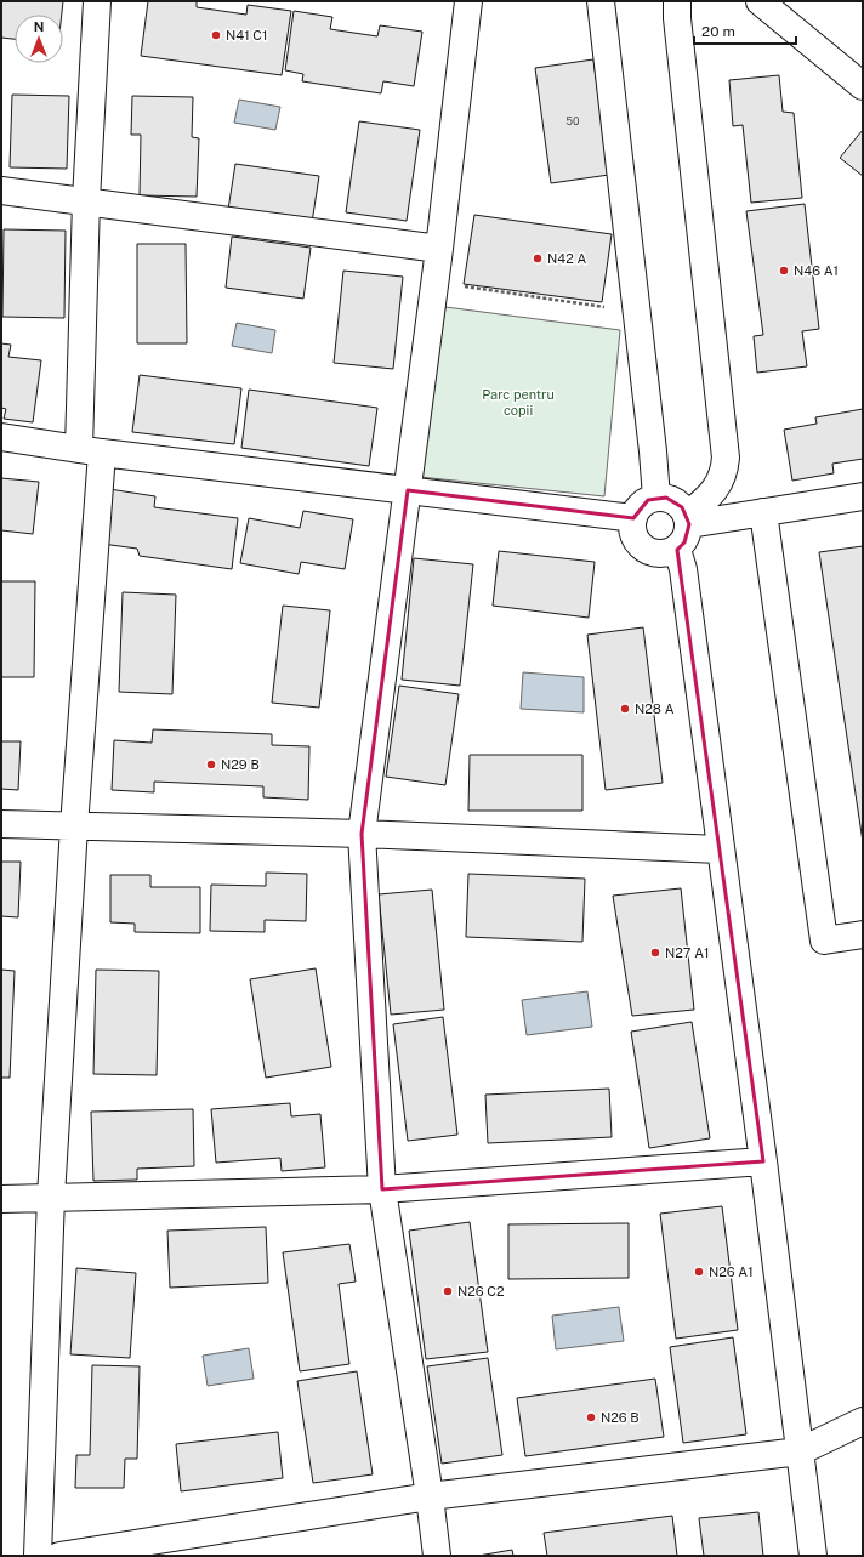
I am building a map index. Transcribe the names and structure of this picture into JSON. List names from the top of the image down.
{
  "parks": ["Parc pentru copii"],
  "places": [
    "N41 C1",
    "N42 A",
    "N46 A1",
    "N28 A",
    "N29 B",
    "N27 A1",
    "N26 A1",
    "N26 C2",
    "N26 B"
  ],
  "house_numbers": ["50"],
  "scale_bar": "20 m",
  "north": "top"
}
